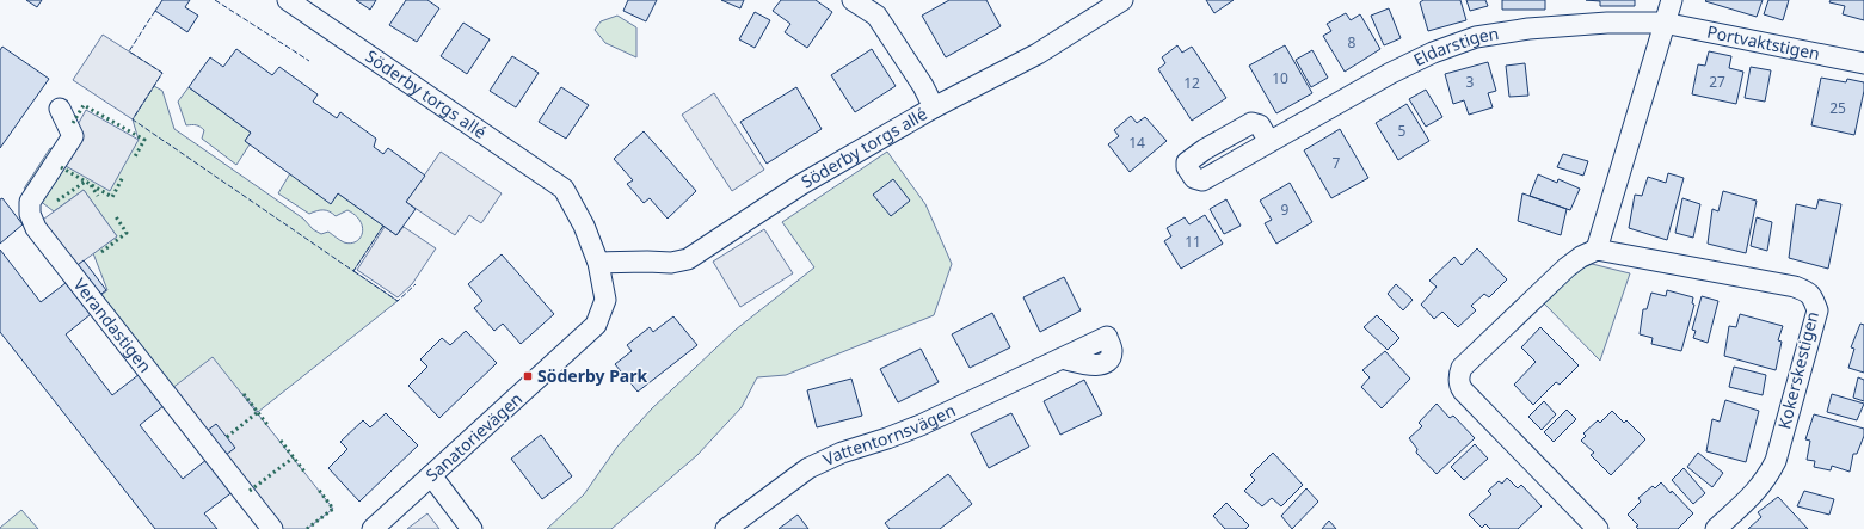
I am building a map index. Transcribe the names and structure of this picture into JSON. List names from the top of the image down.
{
  "streets": {
    "street": [
      "Portvaktstigen",
      "Eldarstigen",
      "Söderby torgs allé",
      "Verandastigen",
      "Kokerskestigen",
      "Vattentornsvägen",
      "Sanatorievägen"
    ]
  },
  "crossings": [
    ["Portvaktstigen", "Eldarstigen"],
    ["Söderby torgs allé", "Sanatorievägen"]
  ],
  "places": {
    "transit": ["Söderby Park"]
  },
  "house_numbers": [
    "8",
    "10",
    "3",
    "27",
    "12",
    "25",
    "5",
    "14",
    "7",
    "9",
    "11"
  ]
}
